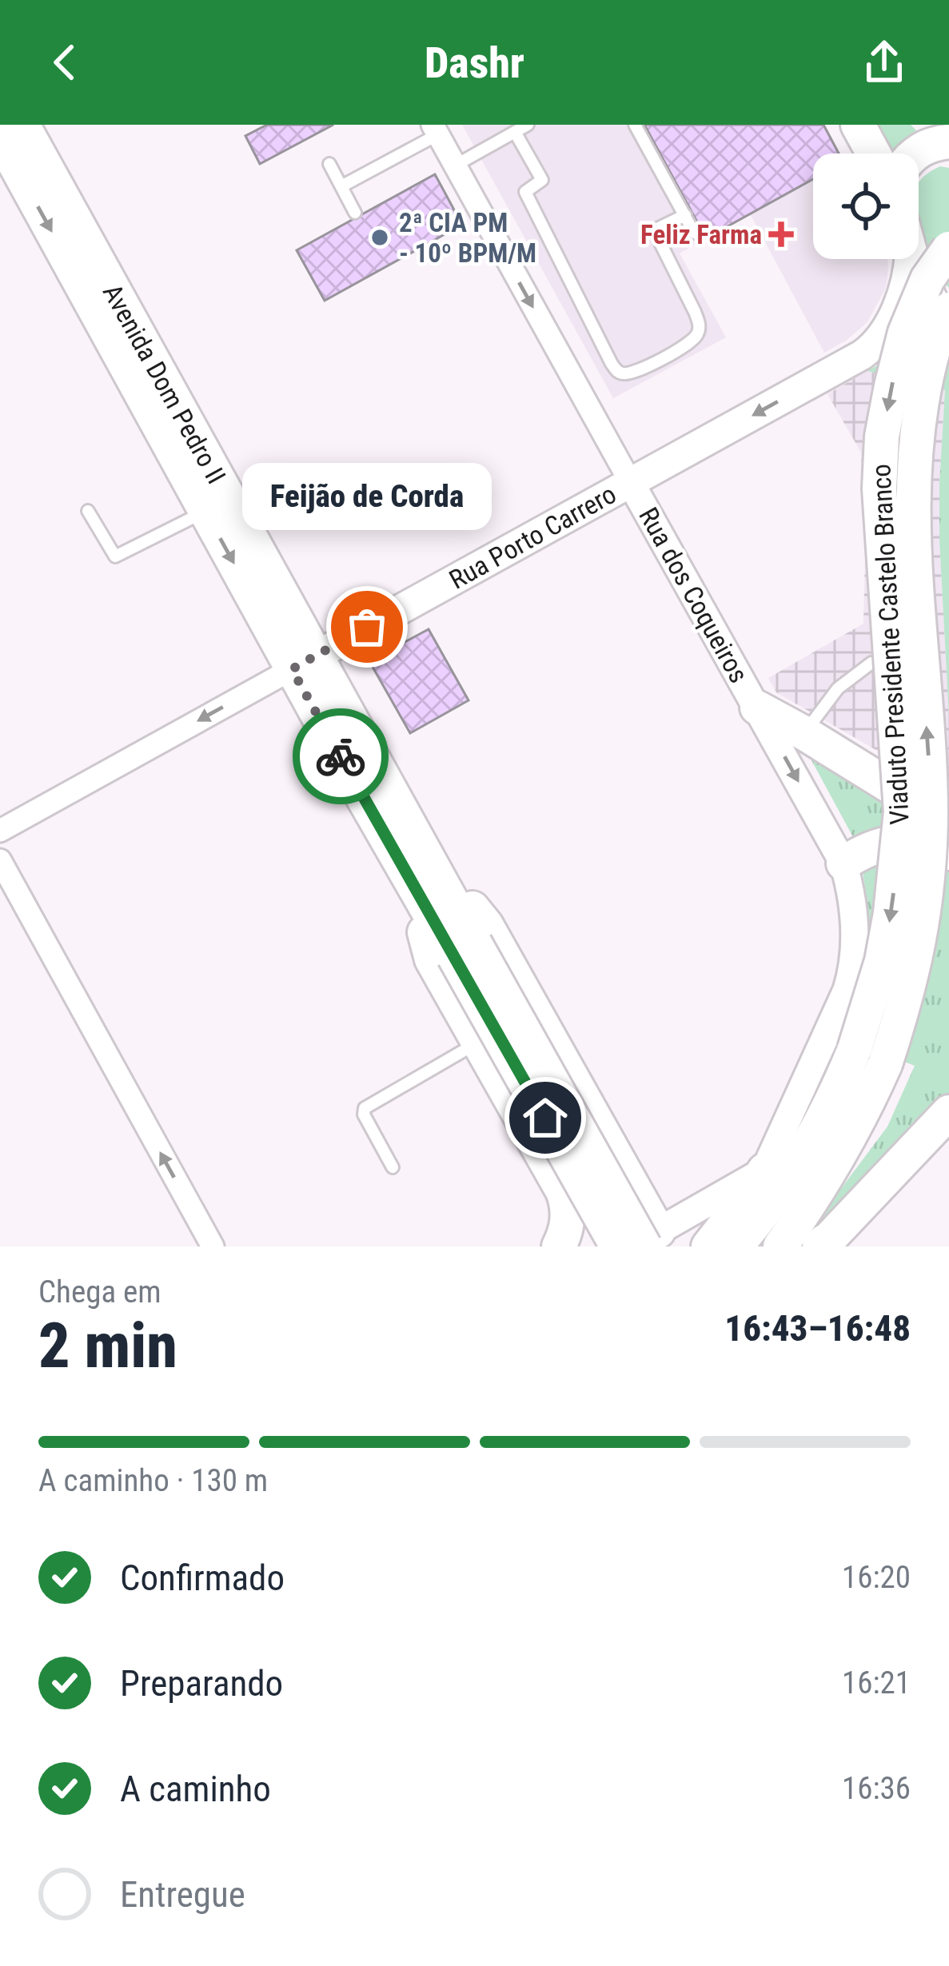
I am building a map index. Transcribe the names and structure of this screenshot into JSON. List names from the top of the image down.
{
  "streets": {
    "main road": ["Avenida Dom Pedro II", "Rua Porto Carrero", "Viaduto Presidente Castelo Branco"],
    "street": ["Rua dos Coqueiros"]
  },
  "crossings": [
    ["Avenida Dom Pedro II", "Rua Porto Carrero"],
    ["Rua Porto Carrero", "Rua dos Coqueiros"]
  ],
  "one_way": ["Rua Porto Carrero", "Rua dos Coqueiros"],
  "places": {
    "health": ["Feliz Farma"],
    "other": ["2ª CIA PM - 10º BPM/M", "Feijão de Corda"]
  },
  "page": {
    "header": "Dashr",
    "bubble": "Feijão de Corda",
    "heading": ["2 min", "Chega em", "16:43–16:48"],
    "bar": "A caminho · 130 m",
    "list": [
      ["Confirmado", "16:20"],
      ["Preparando", "16:21"],
      ["A caminho", "16:36"],
      "Entregue"
    ]
  }
}
